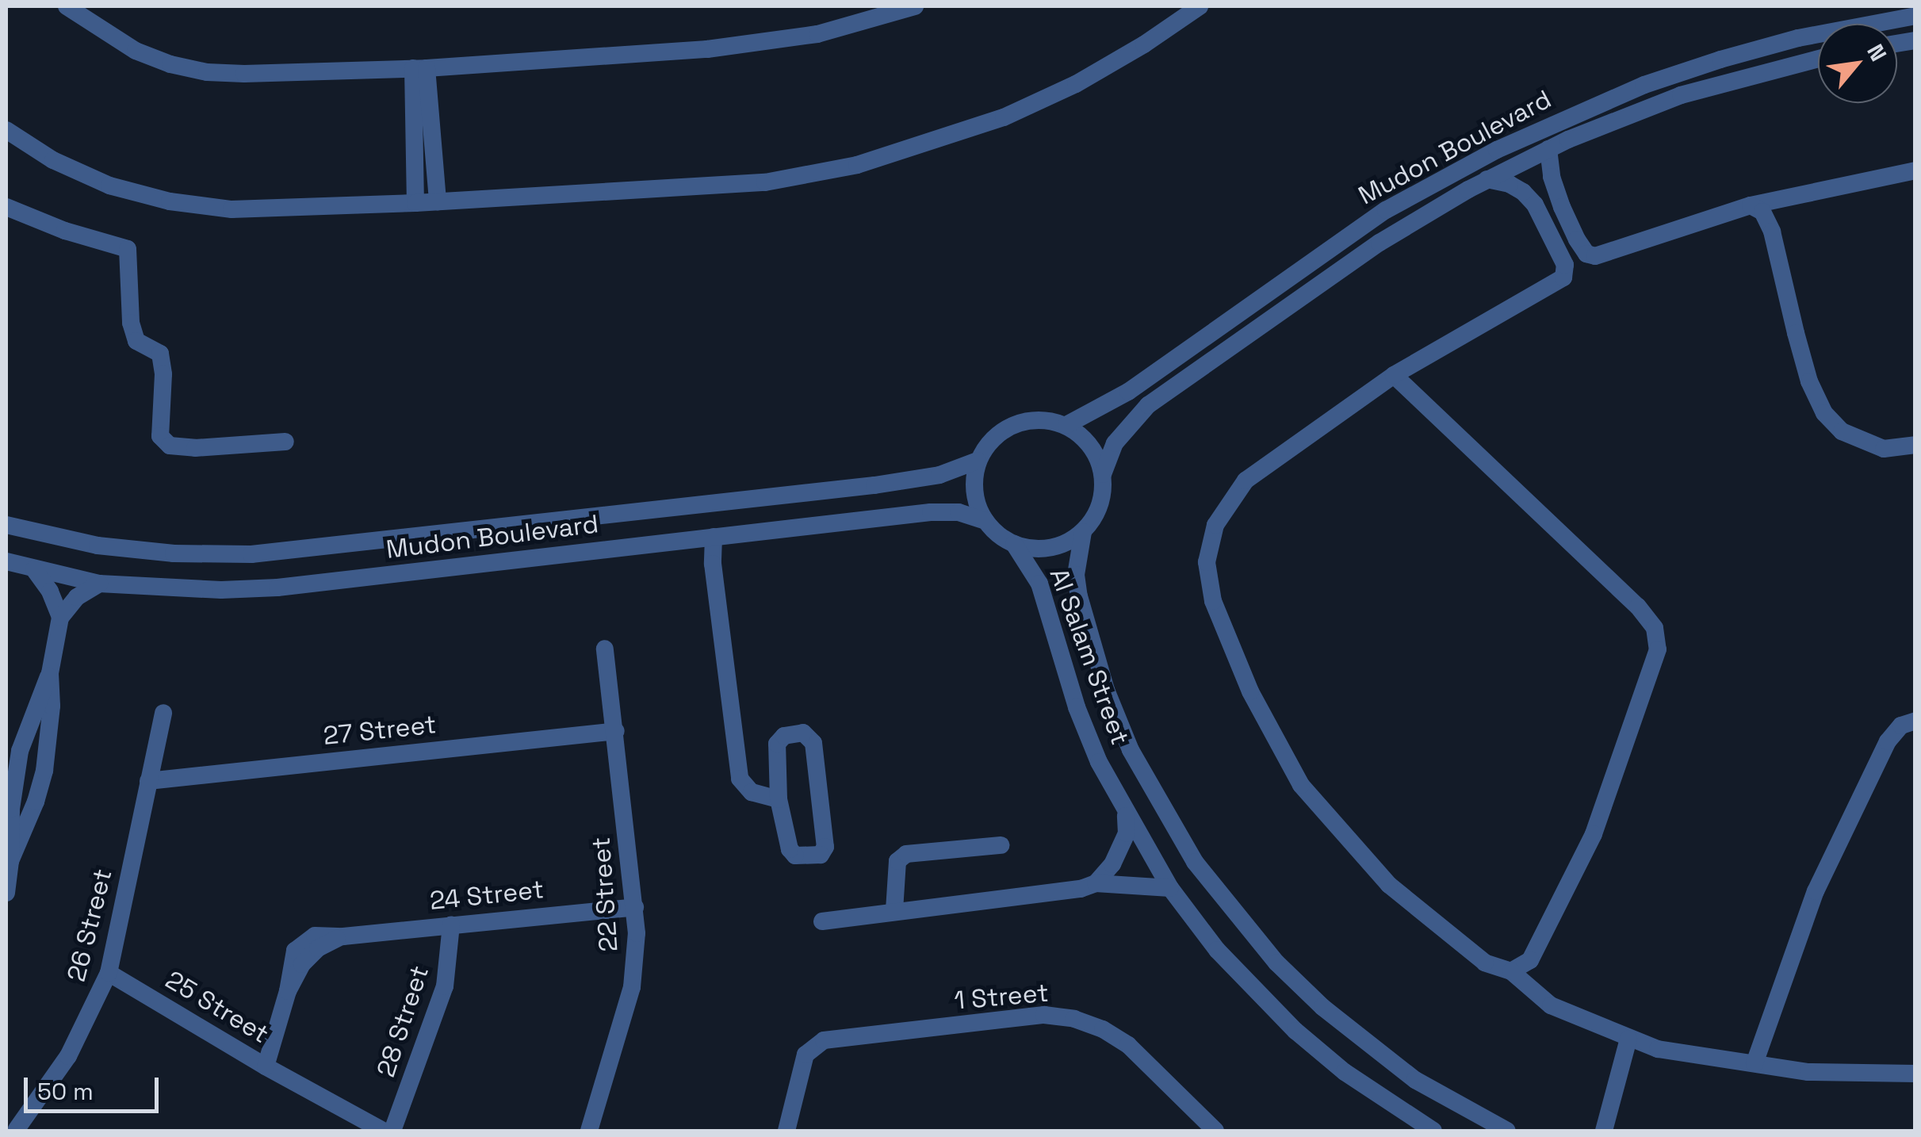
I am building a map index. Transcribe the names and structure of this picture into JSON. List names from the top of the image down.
{
  "streets": {
    "street": [
      "Mudon Boulevard",
      "Al Salam Street",
      "27 Street",
      "22 Street",
      "24 Street",
      "26 Street",
      "1 Street",
      "25 Street",
      "28 Street"
    ]
  },
  "crossings": [
    ["Mudon Boulevard", "Al Salam Street"],
    ["27 Street", "22 Street"],
    ["27 Street", "26 Street"],
    ["22 Street", "24 Street"],
    ["24 Street", "25 Street"],
    ["24 Street", "28 Street"],
    ["26 Street", "25 Street"]
  ],
  "scale_bar": "50 m",
  "north": "top right"
}
